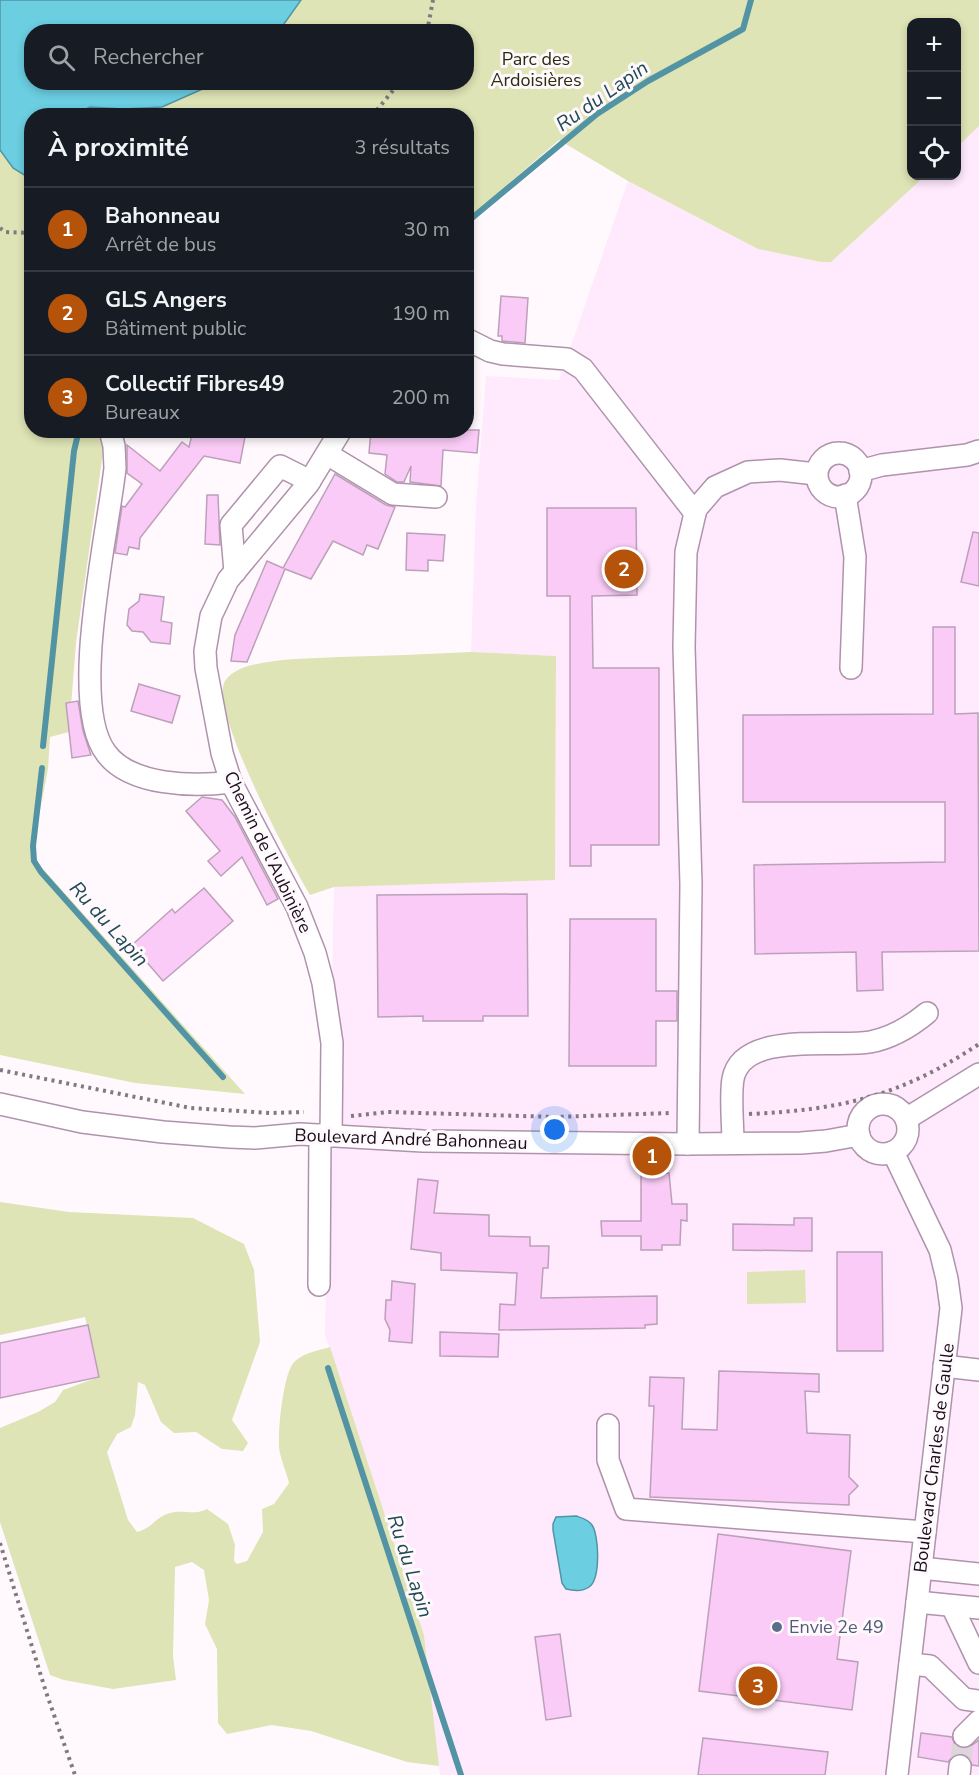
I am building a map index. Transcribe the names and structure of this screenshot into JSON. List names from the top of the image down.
{
  "streets": {
    "street": ["Chemin de l'Aubinière", "Boulevard André Bahonneau", "Boulevard Charles de Gaulle"]
  },
  "crossings": [
    ["Chemin de l'Aubinière", "Boulevard André Bahonneau"],
    ["Boulevard André Bahonneau", "Boulevard Charles de Gaulle"]
  ],
  "water": ["Ru du Lapin"],
  "parks": ["Parc des Ardoisières"],
  "places": ["Envie 2e 49"],
  "page": {
    "map_buttons": ["+", "−"],
    "search": "Rechercher",
    "heading": ["À proximité", "3 résultats"],
    "list": [
      {
        "mark": "1",
        "name": "Bahonneau",
        "note": "Arrêt de bus",
        "value": "30 m"
      },
      {
        "mark": "2",
        "name": "GLS Angers",
        "note": "Bâtiment public",
        "value": "190 m"
      },
      {
        "mark": "3",
        "name": "Collectif Fibres49",
        "note": "Bureaux",
        "value": "200 m"
      }
    ],
    "pins": ["2", "1", "3"]
  }
}
